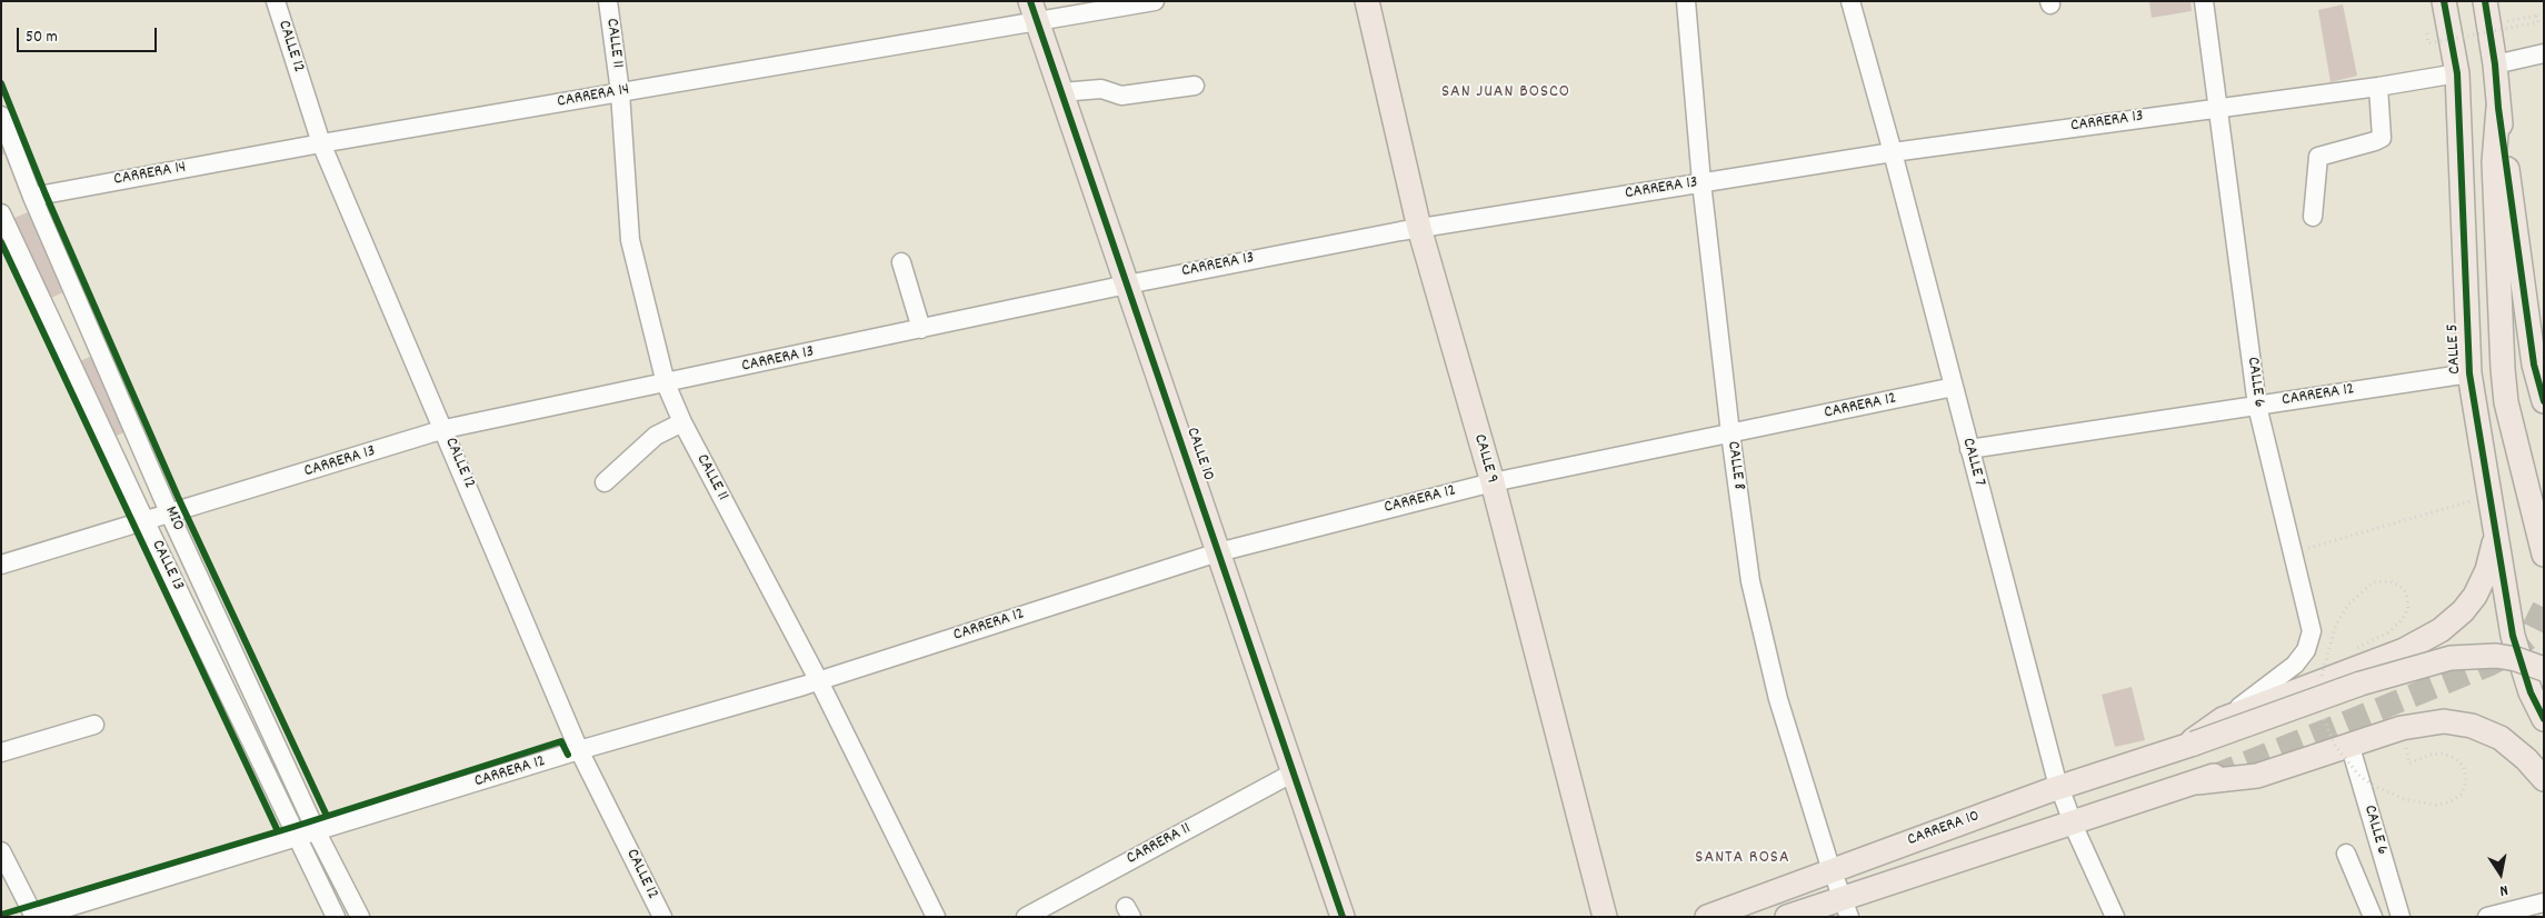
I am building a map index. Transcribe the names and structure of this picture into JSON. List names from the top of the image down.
{
  "streets": {
    "main road": [
      "CALLE 5",
      "CALLE 10",
      "CALLE 9",
      "CARRERA 10"
    ],
    "street": [
      "CALLE 11",
      "CALLE 12",
      "CARRERA 14",
      "CARRERA 13",
      "CALLE 6",
      "CARRERA 12",
      "CALLE 7",
      "CALLE 8",
      "MIO",
      "CALLE 13",
      "CARRERA 11"
    ]
  },
  "crossings": [
    ["CALLE 11", "CARRERA 14"],
    ["CALLE 11", "CARRERA 13"],
    ["CALLE 11", "CARRERA 12"],
    ["CALLE 12", "CARRERA 14"],
    ["CALLE 12", "CARRERA 13"],
    ["CALLE 12", "CARRERA 12"],
    ["CARRERA 14", "CALLE 10"],
    ["CARRERA 14", "MIO"],
    ["CARRERA 13", "CALLE 5"],
    ["CARRERA 13", "CALLE 6"],
    ["CARRERA 13", "CALLE 10"],
    ["CARRERA 13", "CALLE 9"],
    ["CARRERA 13", "CALLE 7"],
    ["CARRERA 13", "CALLE 8"],
    ["CARRERA 13", "MIO"],
    ["CARRERA 13", "CALLE 13"],
    ["CALLE 5", "CARRERA 12"],
    ["CALLE 6", "CARRERA 12"],
    ["CALLE 6", "CARRERA 10"],
    ["CARRERA 12", "CALLE 10"],
    ["CARRERA 12", "CALLE 9"],
    ["CARRERA 12", "CALLE 7"],
    ["CARRERA 12", "CALLE 8"],
    ["CARRERA 12", "MIO"],
    ["CARRERA 12", "CALLE 13"],
    ["CALLE 10", "CARRERA 11"],
    ["CALLE 7", "CARRERA 10"],
    ["CALLE 8", "CARRERA 10"]
  ],
  "districts": ["SAN JUAN BOSCO", "SANTA ROSA"],
  "scale_bar": "50 m",
  "north": "bottom"
}
